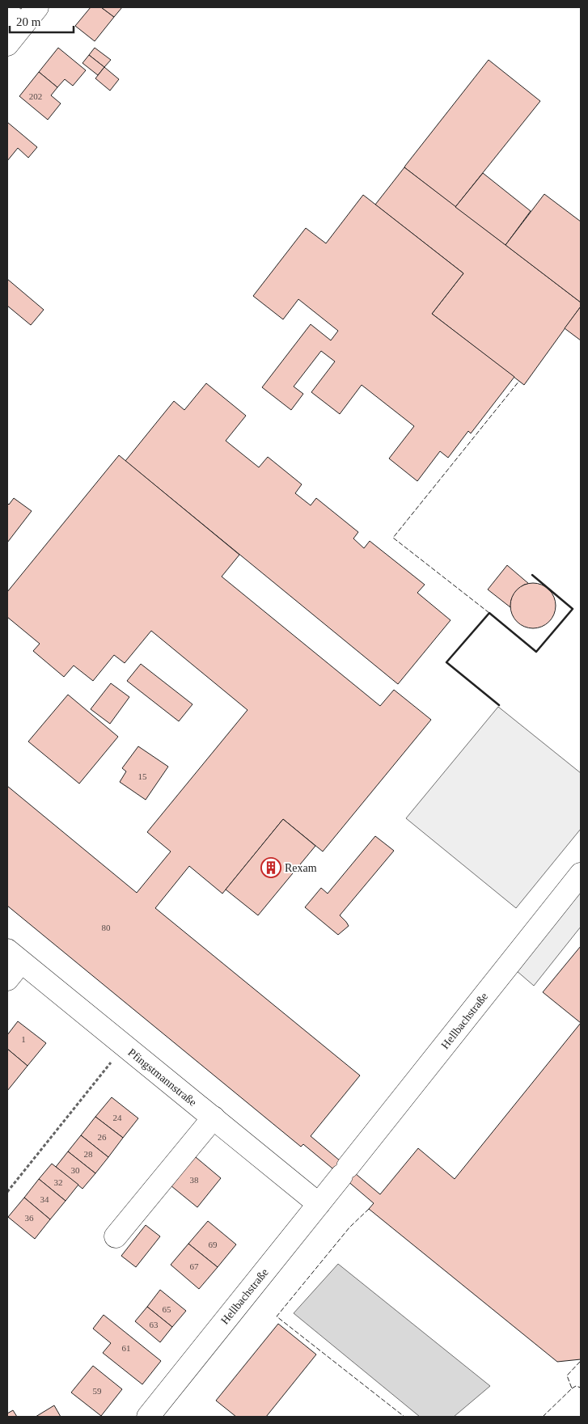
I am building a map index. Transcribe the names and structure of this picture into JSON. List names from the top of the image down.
{
  "streets": {
    "street": ["Hellbachstraße", "Pfingstmannstraße"]
  },
  "crossings": [
    ["Hellbachstraße", "Pfingstmannstraße"]
  ],
  "places": {
    "building": ["Rexam"]
  },
  "house_numbers": [
    "202",
    "15",
    "80",
    "1",
    "24",
    "26",
    "28",
    "30",
    "38",
    "32",
    "34",
    "36",
    "69",
    "67",
    "65",
    "63",
    "61",
    "59"
  ],
  "scale_bar": "20 m"
}
